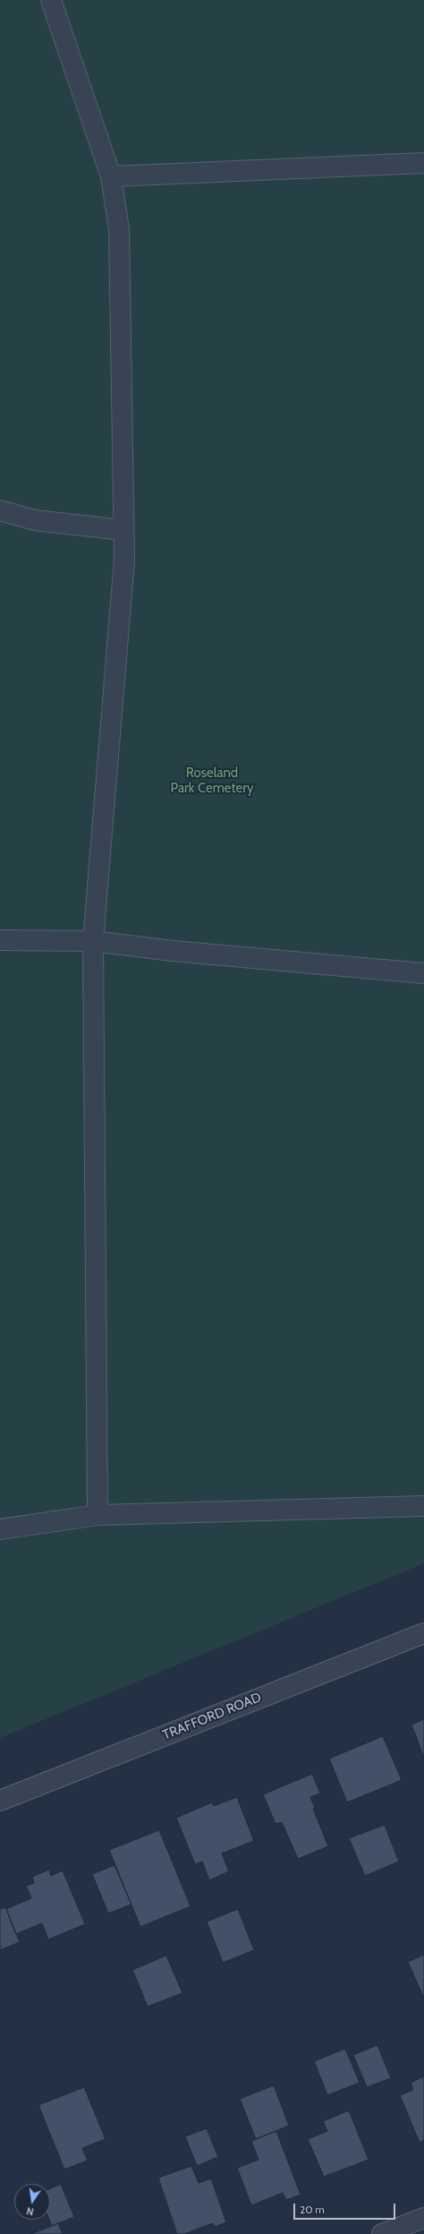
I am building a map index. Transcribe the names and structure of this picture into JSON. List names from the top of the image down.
{
  "streets": {
    "street": ["TRAFFORD ROAD"]
  },
  "parks": ["Roseland Park Cemetery"],
  "scale_bar": "20 m",
  "north": "bottom"
}
